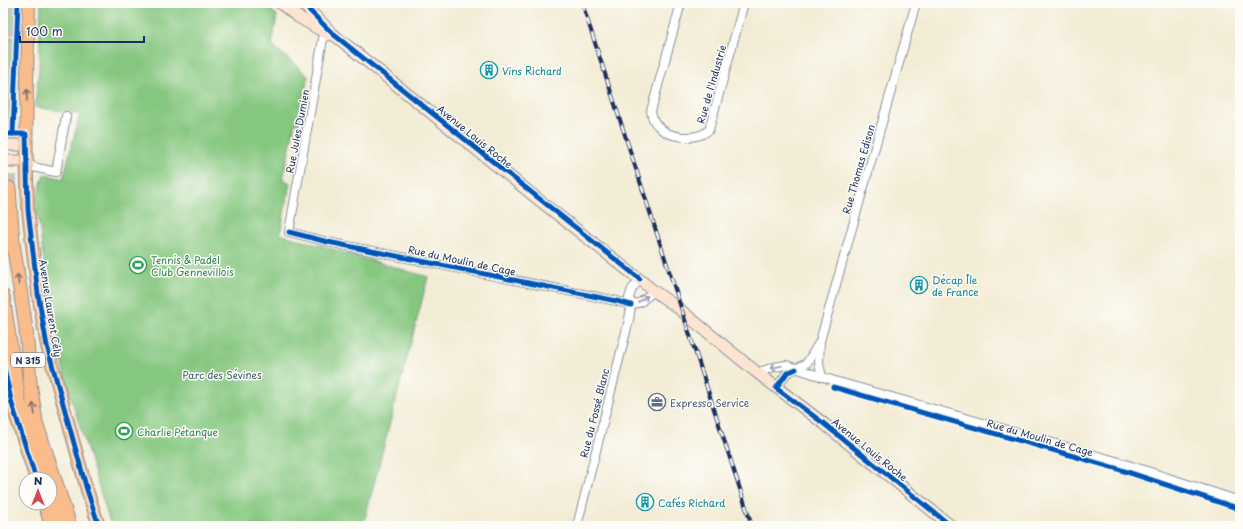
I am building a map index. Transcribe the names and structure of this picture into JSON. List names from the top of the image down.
{
  "streets": {
    "highway": ["N 315"],
    "main road": ["Avenue Louis Roche", "Avenue Laurent Cély"],
    "street": [
      "Rue de l'Industrie",
      "Rue Jules Dumien",
      "Rue Thomas Edison",
      "Rue du Moulin de Cage",
      "Rue du Fossé Blanc"
    ]
  },
  "crossings": [
    ["Rue Jules Dumien", "Avenue Louis Roche"],
    ["Rue Jules Dumien", "Rue du Moulin de Cage"],
    ["Avenue Louis Roche", "Rue du Moulin de Cage"],
    ["Avenue Louis Roche", "Rue du Fossé Blanc"],
    ["Rue Thomas Edison", "Rue du Moulin de Cage"],
    ["Rue du Moulin de Cage", "Rue du Fossé Blanc"]
  ],
  "parks": ["Parc des Sévines"],
  "places": {
    "building": ["Vins Richard", "Décap Île de France", "Cafés Richard"],
    "sports": ["Tennis & Padel Club Gennevillois", "Charlie Pétanque"],
    "office": ["Expresso Service"]
  },
  "scale_bar": "100 m",
  "north": "top"
}
